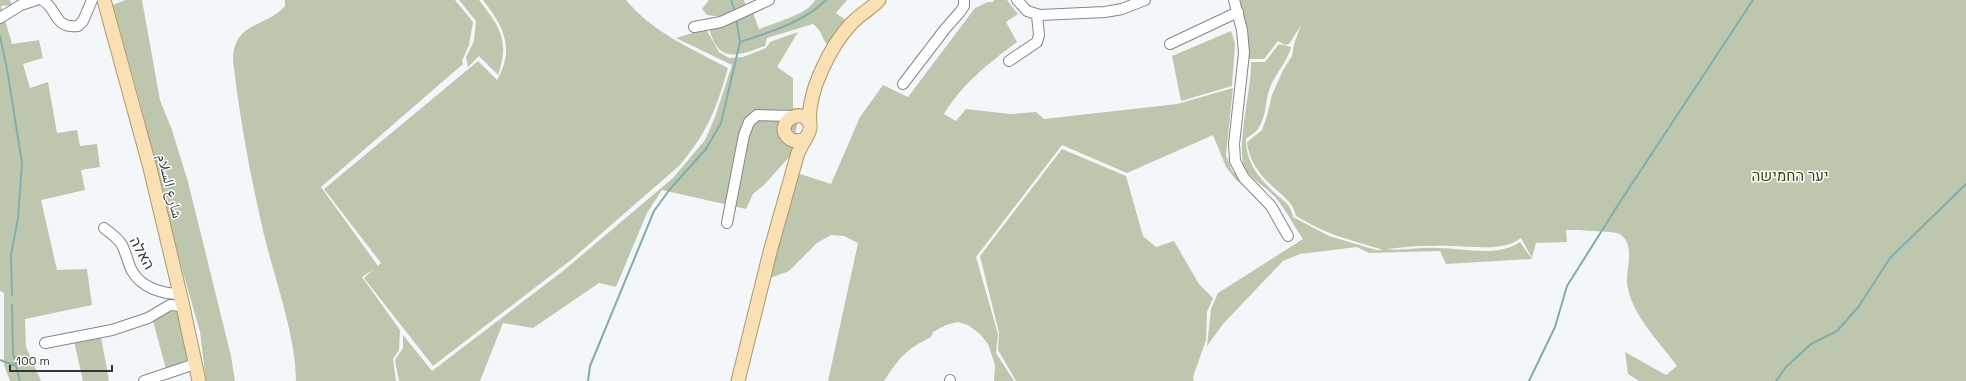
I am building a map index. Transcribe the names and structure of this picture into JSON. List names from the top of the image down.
{
  "streets": {
    "main road": ["شارع السلام"],
    "street": ["האלה"]
  },
  "crossings": [
    ["شارع السلام", "האלה"]
  ],
  "parks": ["יער החמישה"],
  "scale_bar": "100 m"
}
